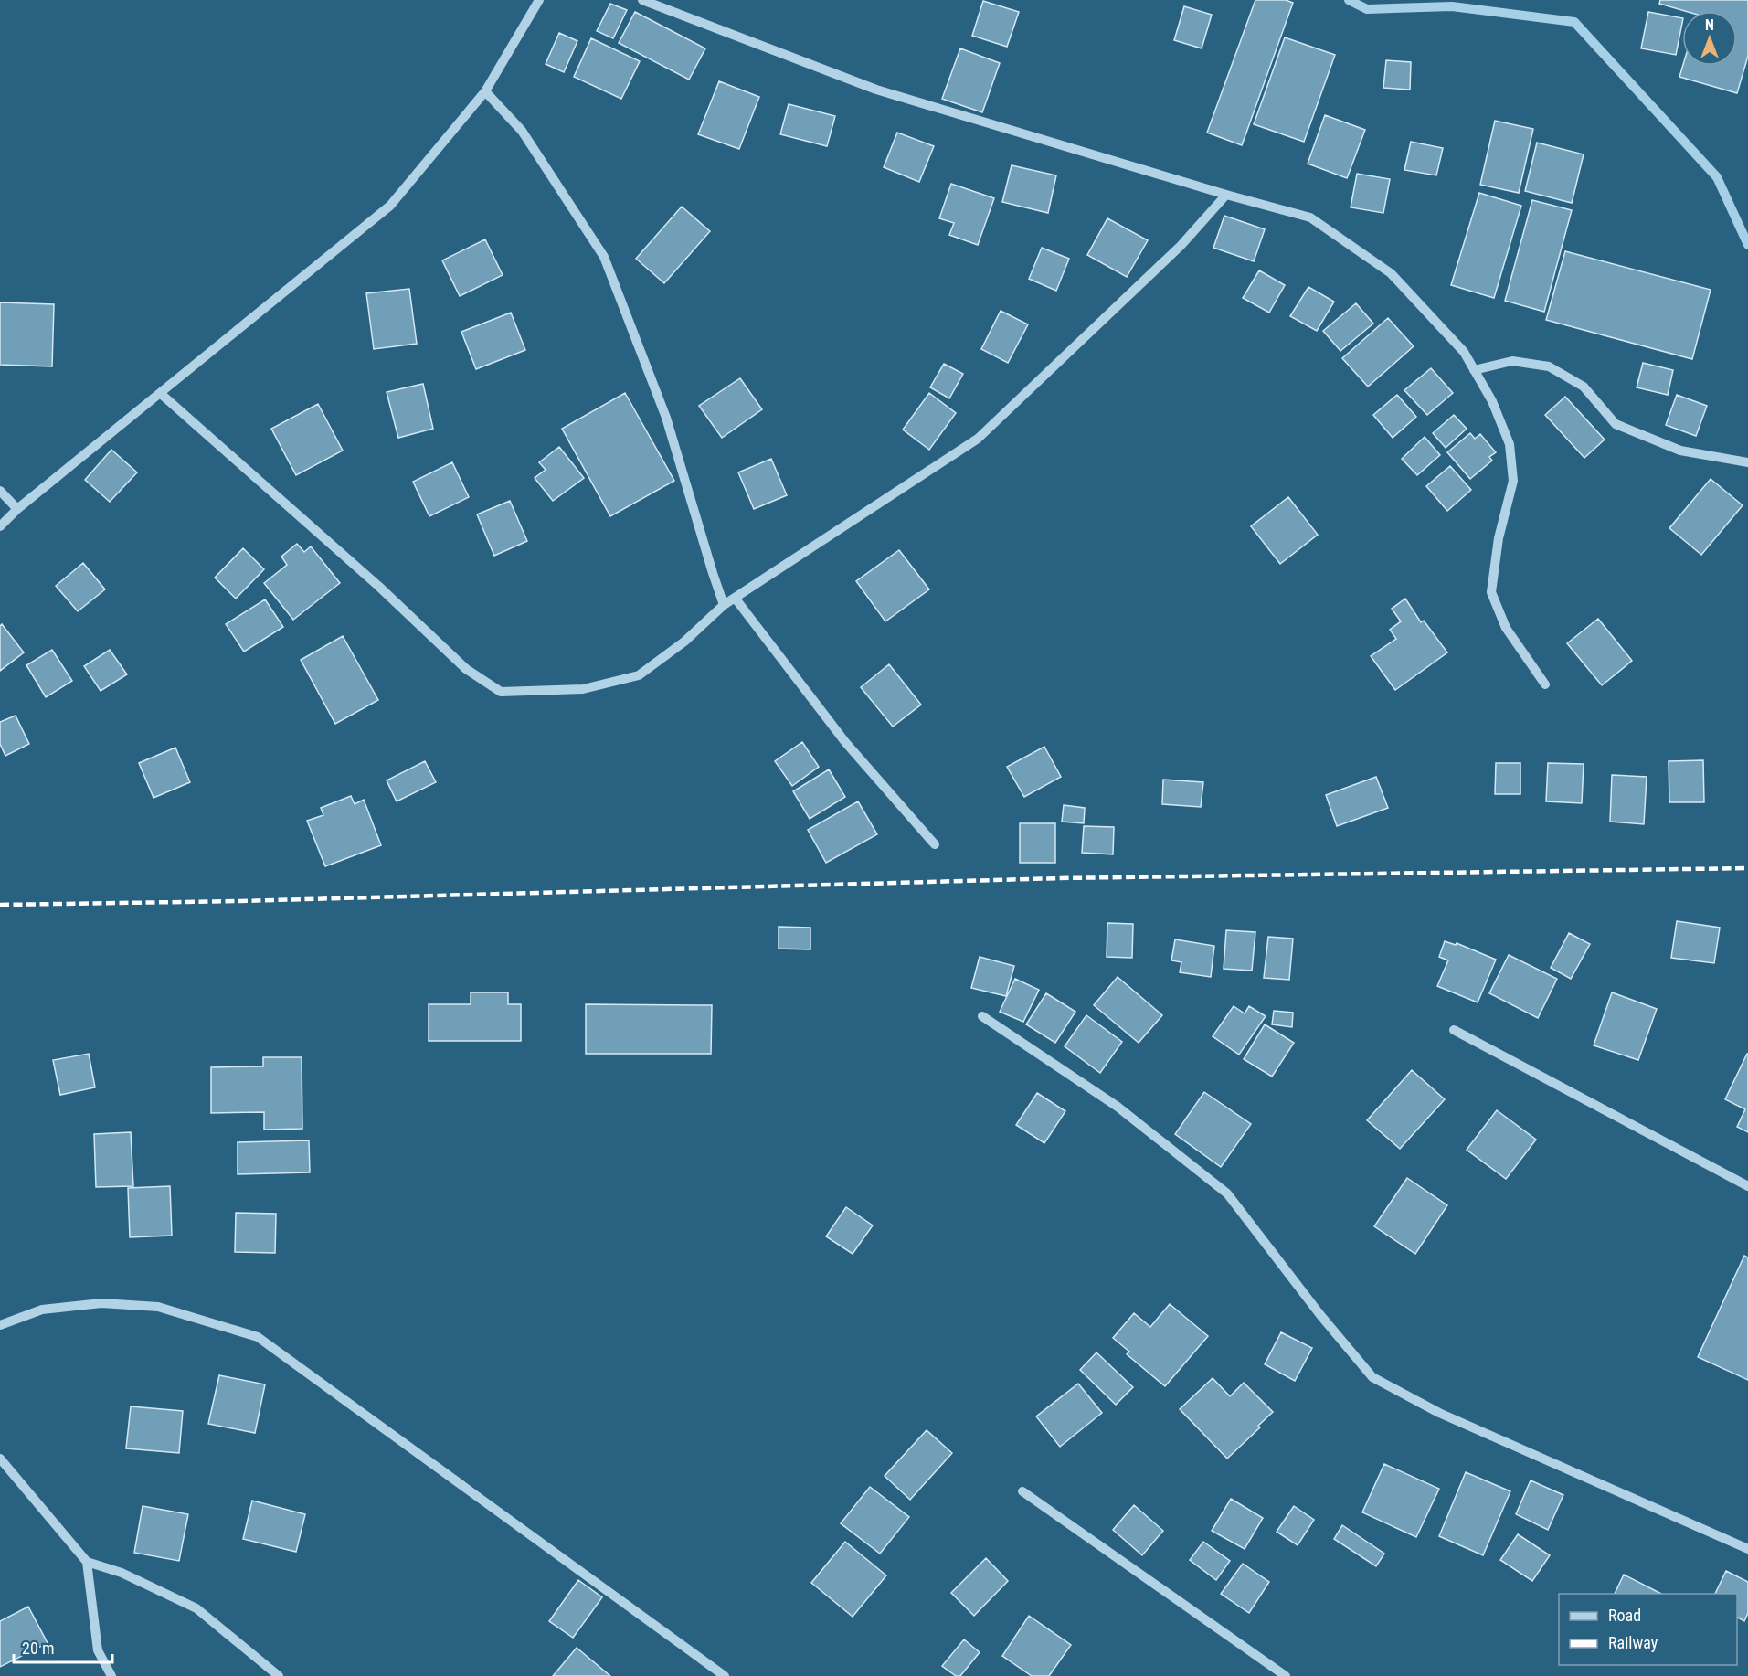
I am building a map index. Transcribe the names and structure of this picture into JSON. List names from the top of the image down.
{
  "legend": ["Road", "Railway"],
  "scale_bar": "20 m",
  "north": "top"
}
